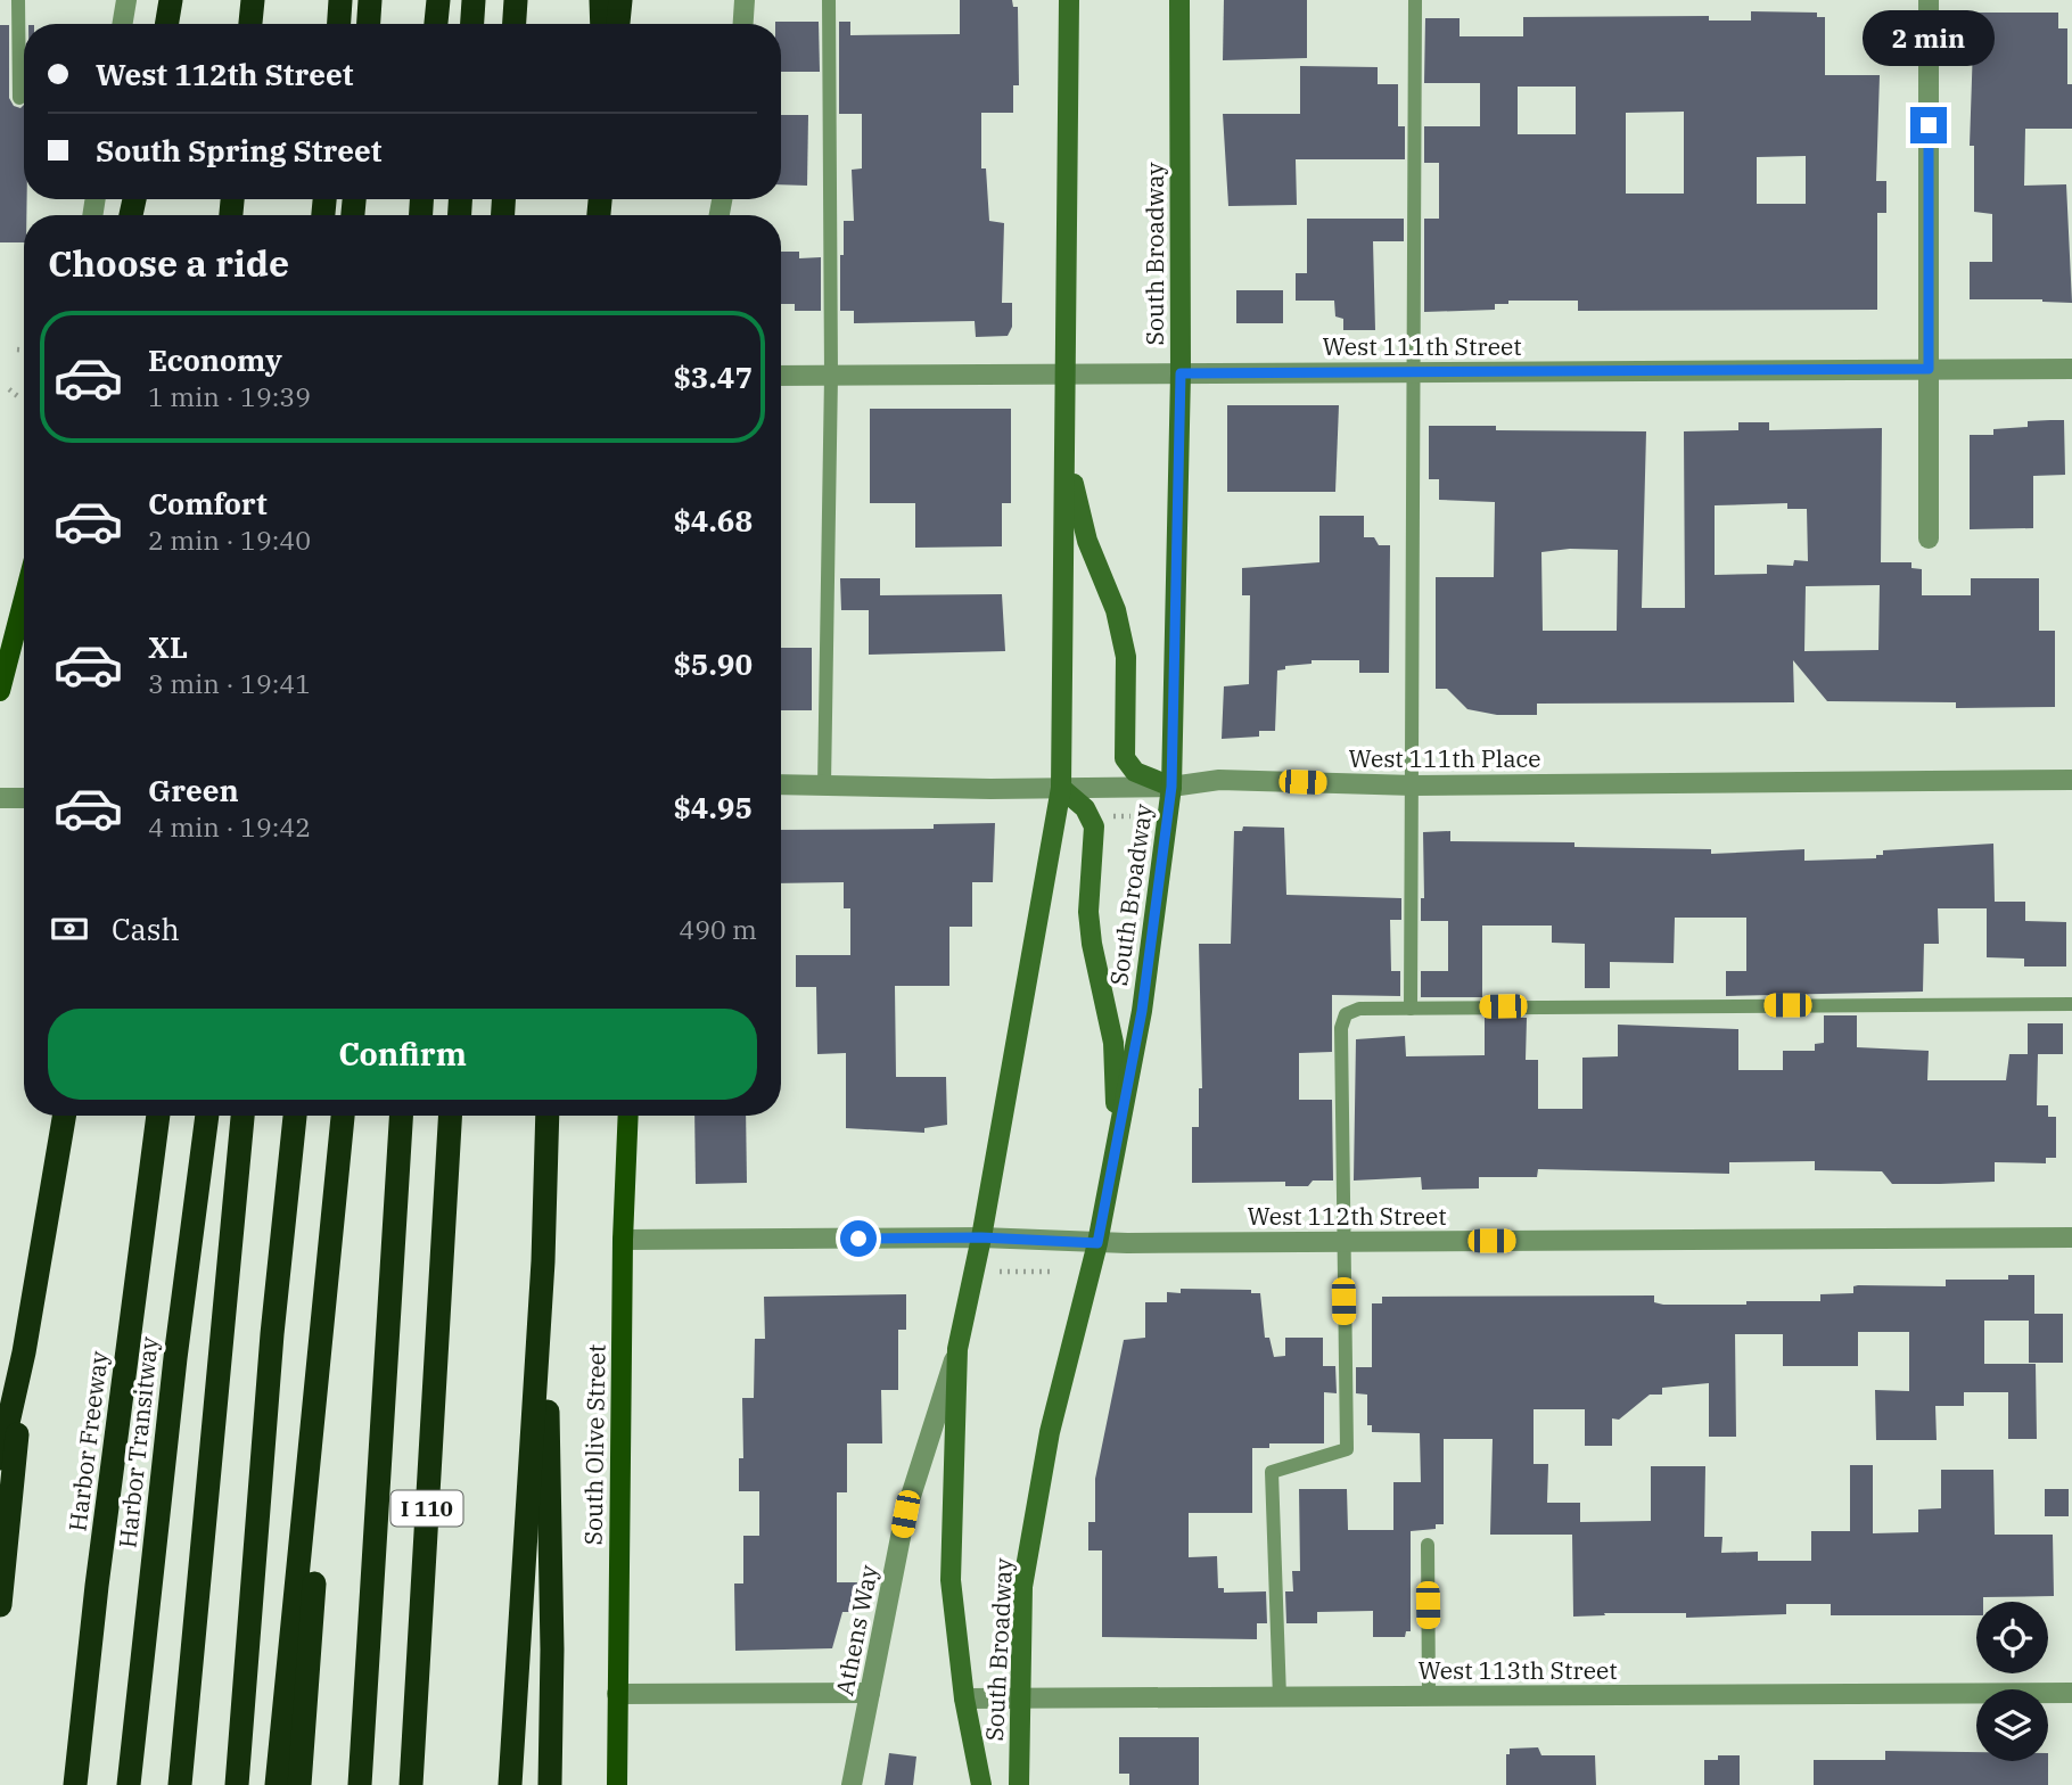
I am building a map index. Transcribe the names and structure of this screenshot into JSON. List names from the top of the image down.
{
  "streets": {
    "highway": ["Harbor Freeway", "Harbor Transitway", "I 110"],
    "main road": ["South Broadway", "South Olive Street"],
    "street": [
      "West 111th Street",
      "West 111th Place",
      "West 112th Street",
      "Athens Way",
      "West 113th Street"
    ]
  },
  "crossings": [
    ["South Broadway", "West 111th Street"],
    ["South Broadway", "West 111th Place"],
    ["South Broadway", "West 112th Street"],
    ["South Broadway", "Athens Way"],
    ["South Broadway", "West 113th Street"],
    ["West 112th Street", "South Olive Street"]
  ],
  "page": {
    "bubble": "2 min",
    "banner": ["West 112th Street", "South Spring Street"],
    "heading": "Choose a ride",
    "list": [
      {
        "name": "Economy",
        "note": "1 min · 19:39",
        "value": "$3.47"
      },
      {
        "name": "Comfort",
        "note": "2 min · 19:40",
        "value": "$4.68"
      },
      {
        "name": "XL",
        "note": "3 min · 19:41",
        "value": "$5.90"
      },
      {
        "name": "Green",
        "note": "4 min · 19:42",
        "value": "$4.95"
      }
    ],
    "pay": ["Cash", "490 m"],
    "buttons": "Confirm"
  }
}
